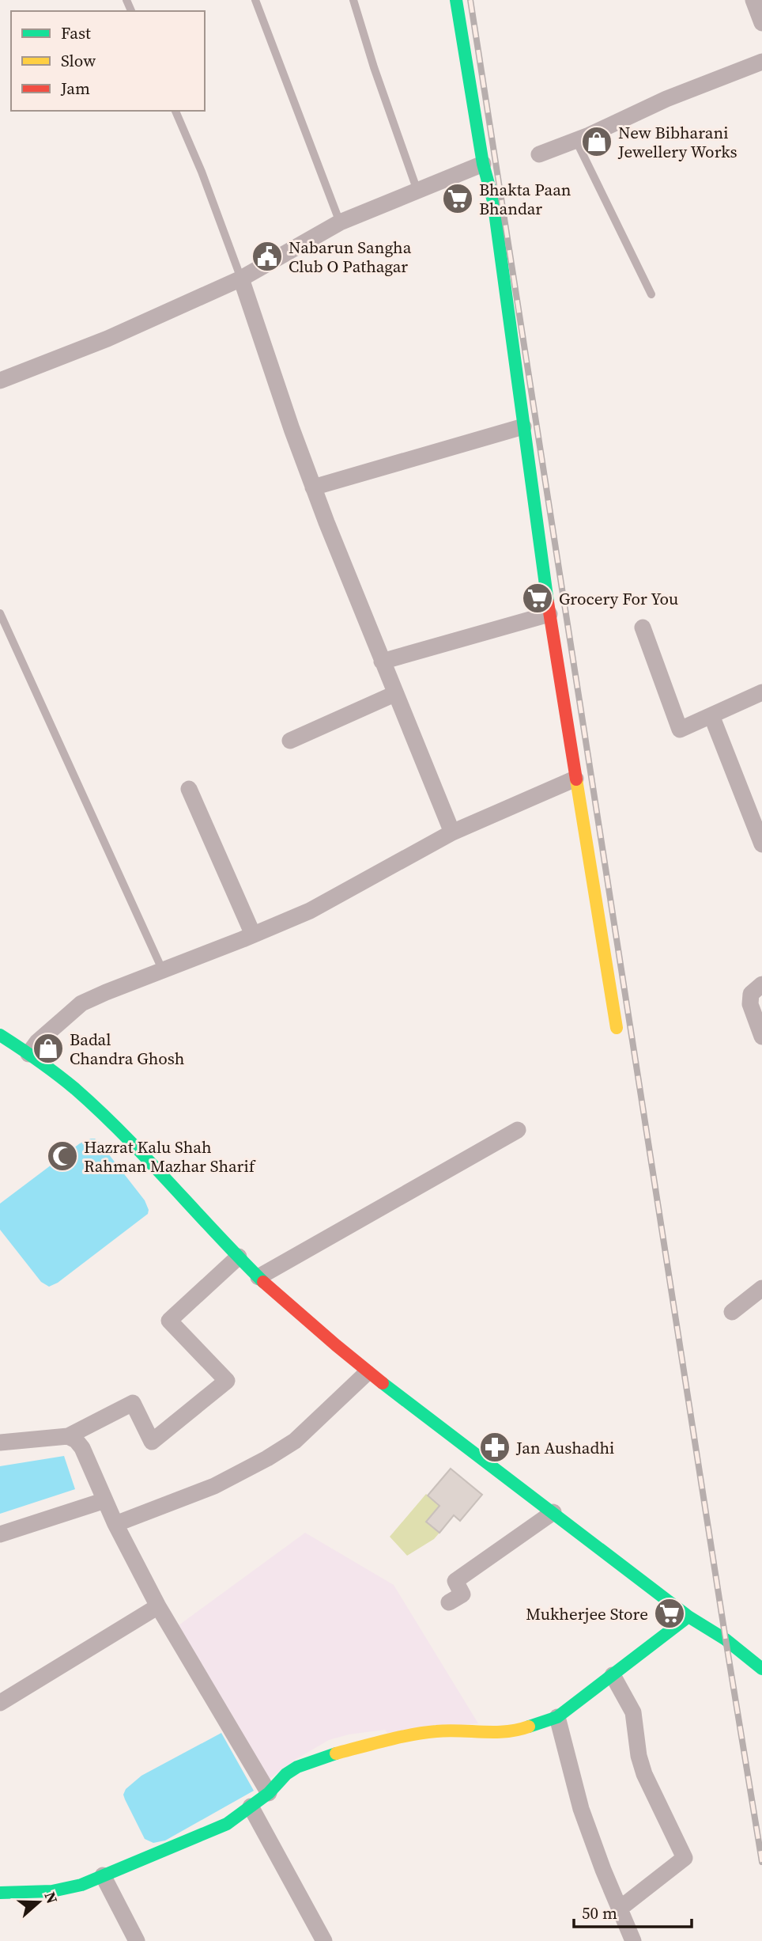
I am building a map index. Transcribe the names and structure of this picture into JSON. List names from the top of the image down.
{
  "places": {
    "shop": ["New Bibharani Jewellery Works", "Badal Chandra Ghosh"],
    "supermarket": ["Bhakta Paan Bhandar", "Grocery For You", "Mukherjee Store"],
    "public building": ["Nabarun Sangha Club O Pathagar"],
    "mosque": ["Hazrat Kalu Shah Rahman Mazhar Sharif"],
    "pharmacy": ["Jan Aushadhi"]
  },
  "legend": ["Fast", "Slow", "Jam"],
  "scale_bar": "50 m",
  "north": "right"
}
